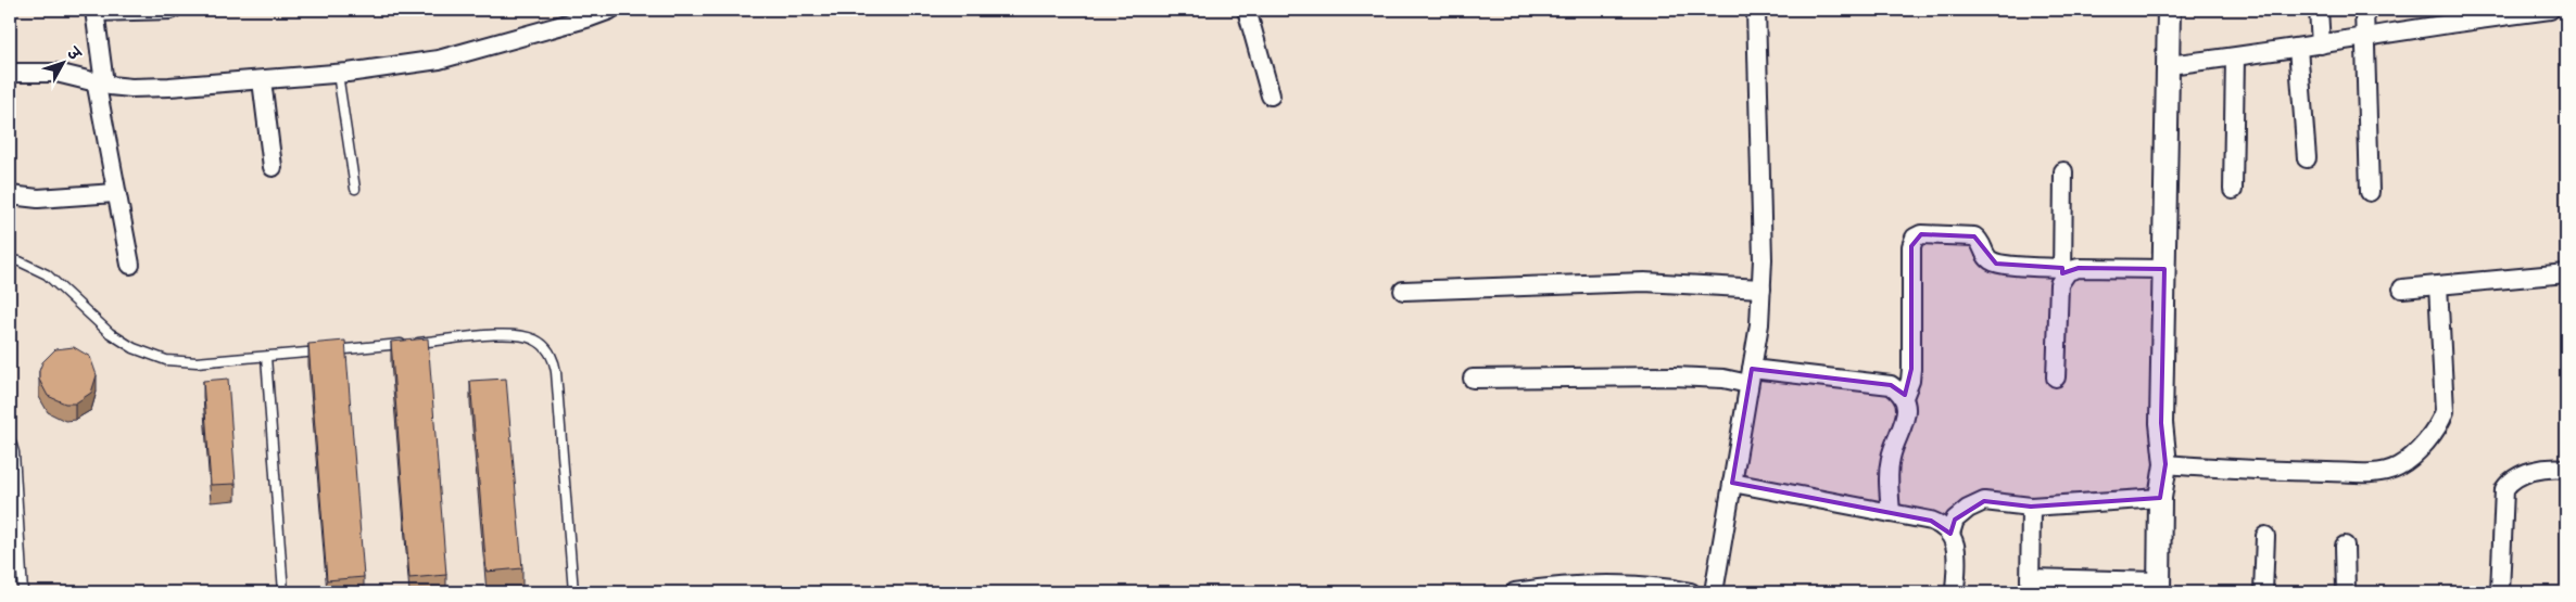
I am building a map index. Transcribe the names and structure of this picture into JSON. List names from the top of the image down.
{
  "north": "top right"
}
